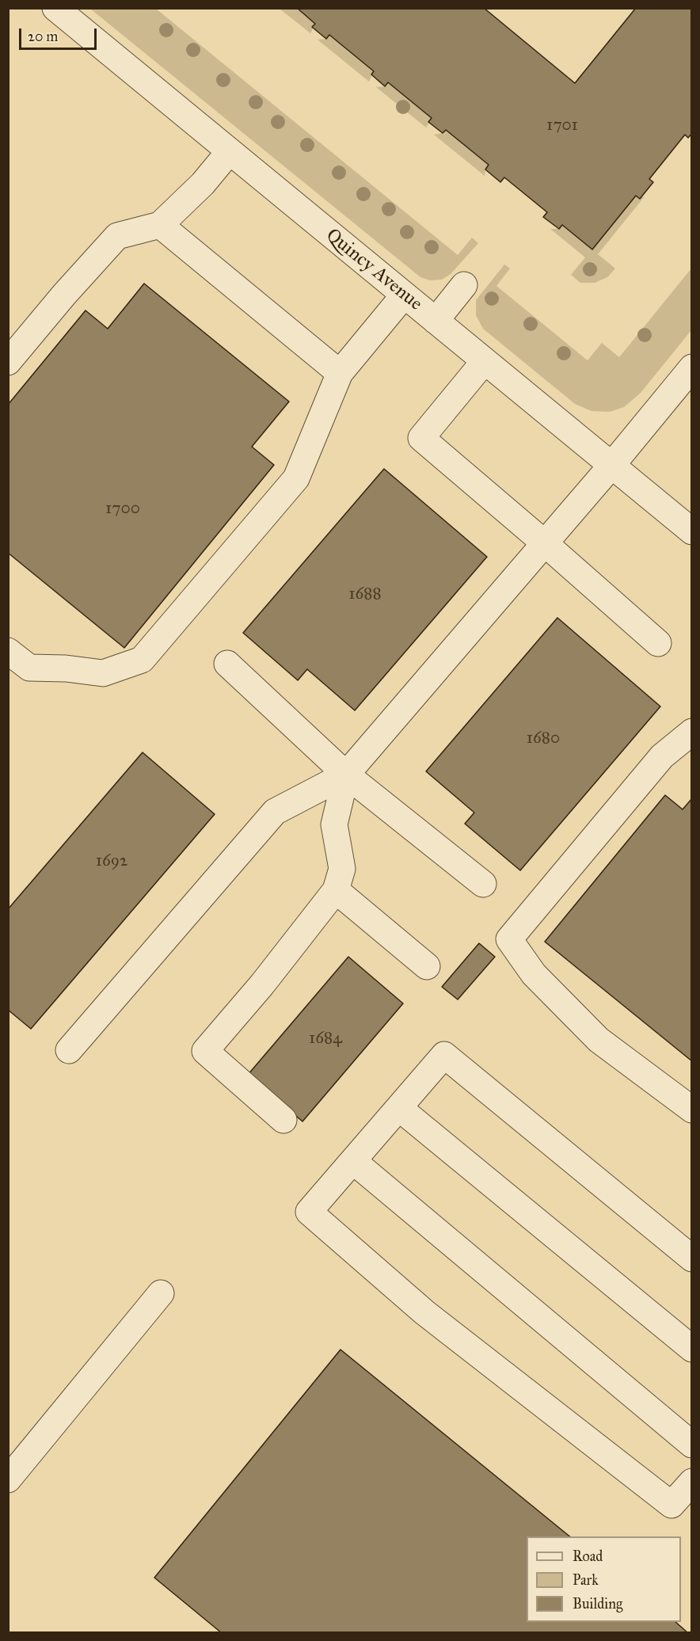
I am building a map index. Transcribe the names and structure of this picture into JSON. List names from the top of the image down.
{
  "streets": {
    "street": ["Quincy Avenue"]
  },
  "house_numbers": [
    "1701",
    "1700",
    "1688",
    "1680",
    "1692",
    "1684"
  ],
  "legend": ["Road", "Park", "Building"],
  "scale_bar": "20 m"
}
